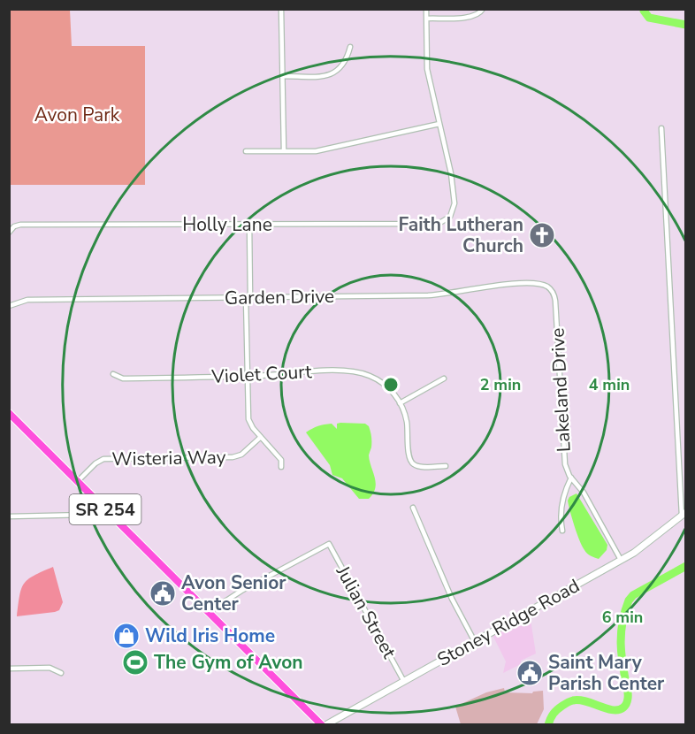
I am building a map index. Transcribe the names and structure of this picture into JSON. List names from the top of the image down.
{
  "streets": {
    "main road": ["SR 254"],
    "street": [
      "Holly Lane",
      "Garden Drive",
      "Violet Court",
      "Lakeland Drive",
      "Wisteria Way",
      "Julian Street",
      "Stoney Ridge Road"
    ]
  },
  "crossings": [
    ["Garden Drive", "Lakeland Drive"],
    ["Lakeland Drive", "Stoney Ridge Road"],
    ["Wisteria Way", "SR 254"],
    ["SR 254", "Julian Street"],
    ["SR 254", "Stoney Ridge Road"],
    ["Julian Street", "Stoney Ridge Road"]
  ],
  "parks": ["Avon Park"],
  "places": {
    "church": ["Faith Lutheran Church"],
    "public building": ["Avon Senior Center", "Saint Mary Parish Center"],
    "shop": ["Wild Iris Home"],
    "sports": ["The Gym of Avon"]
  },
  "rings": ["2 min", "4 min", "6 min"]
}
